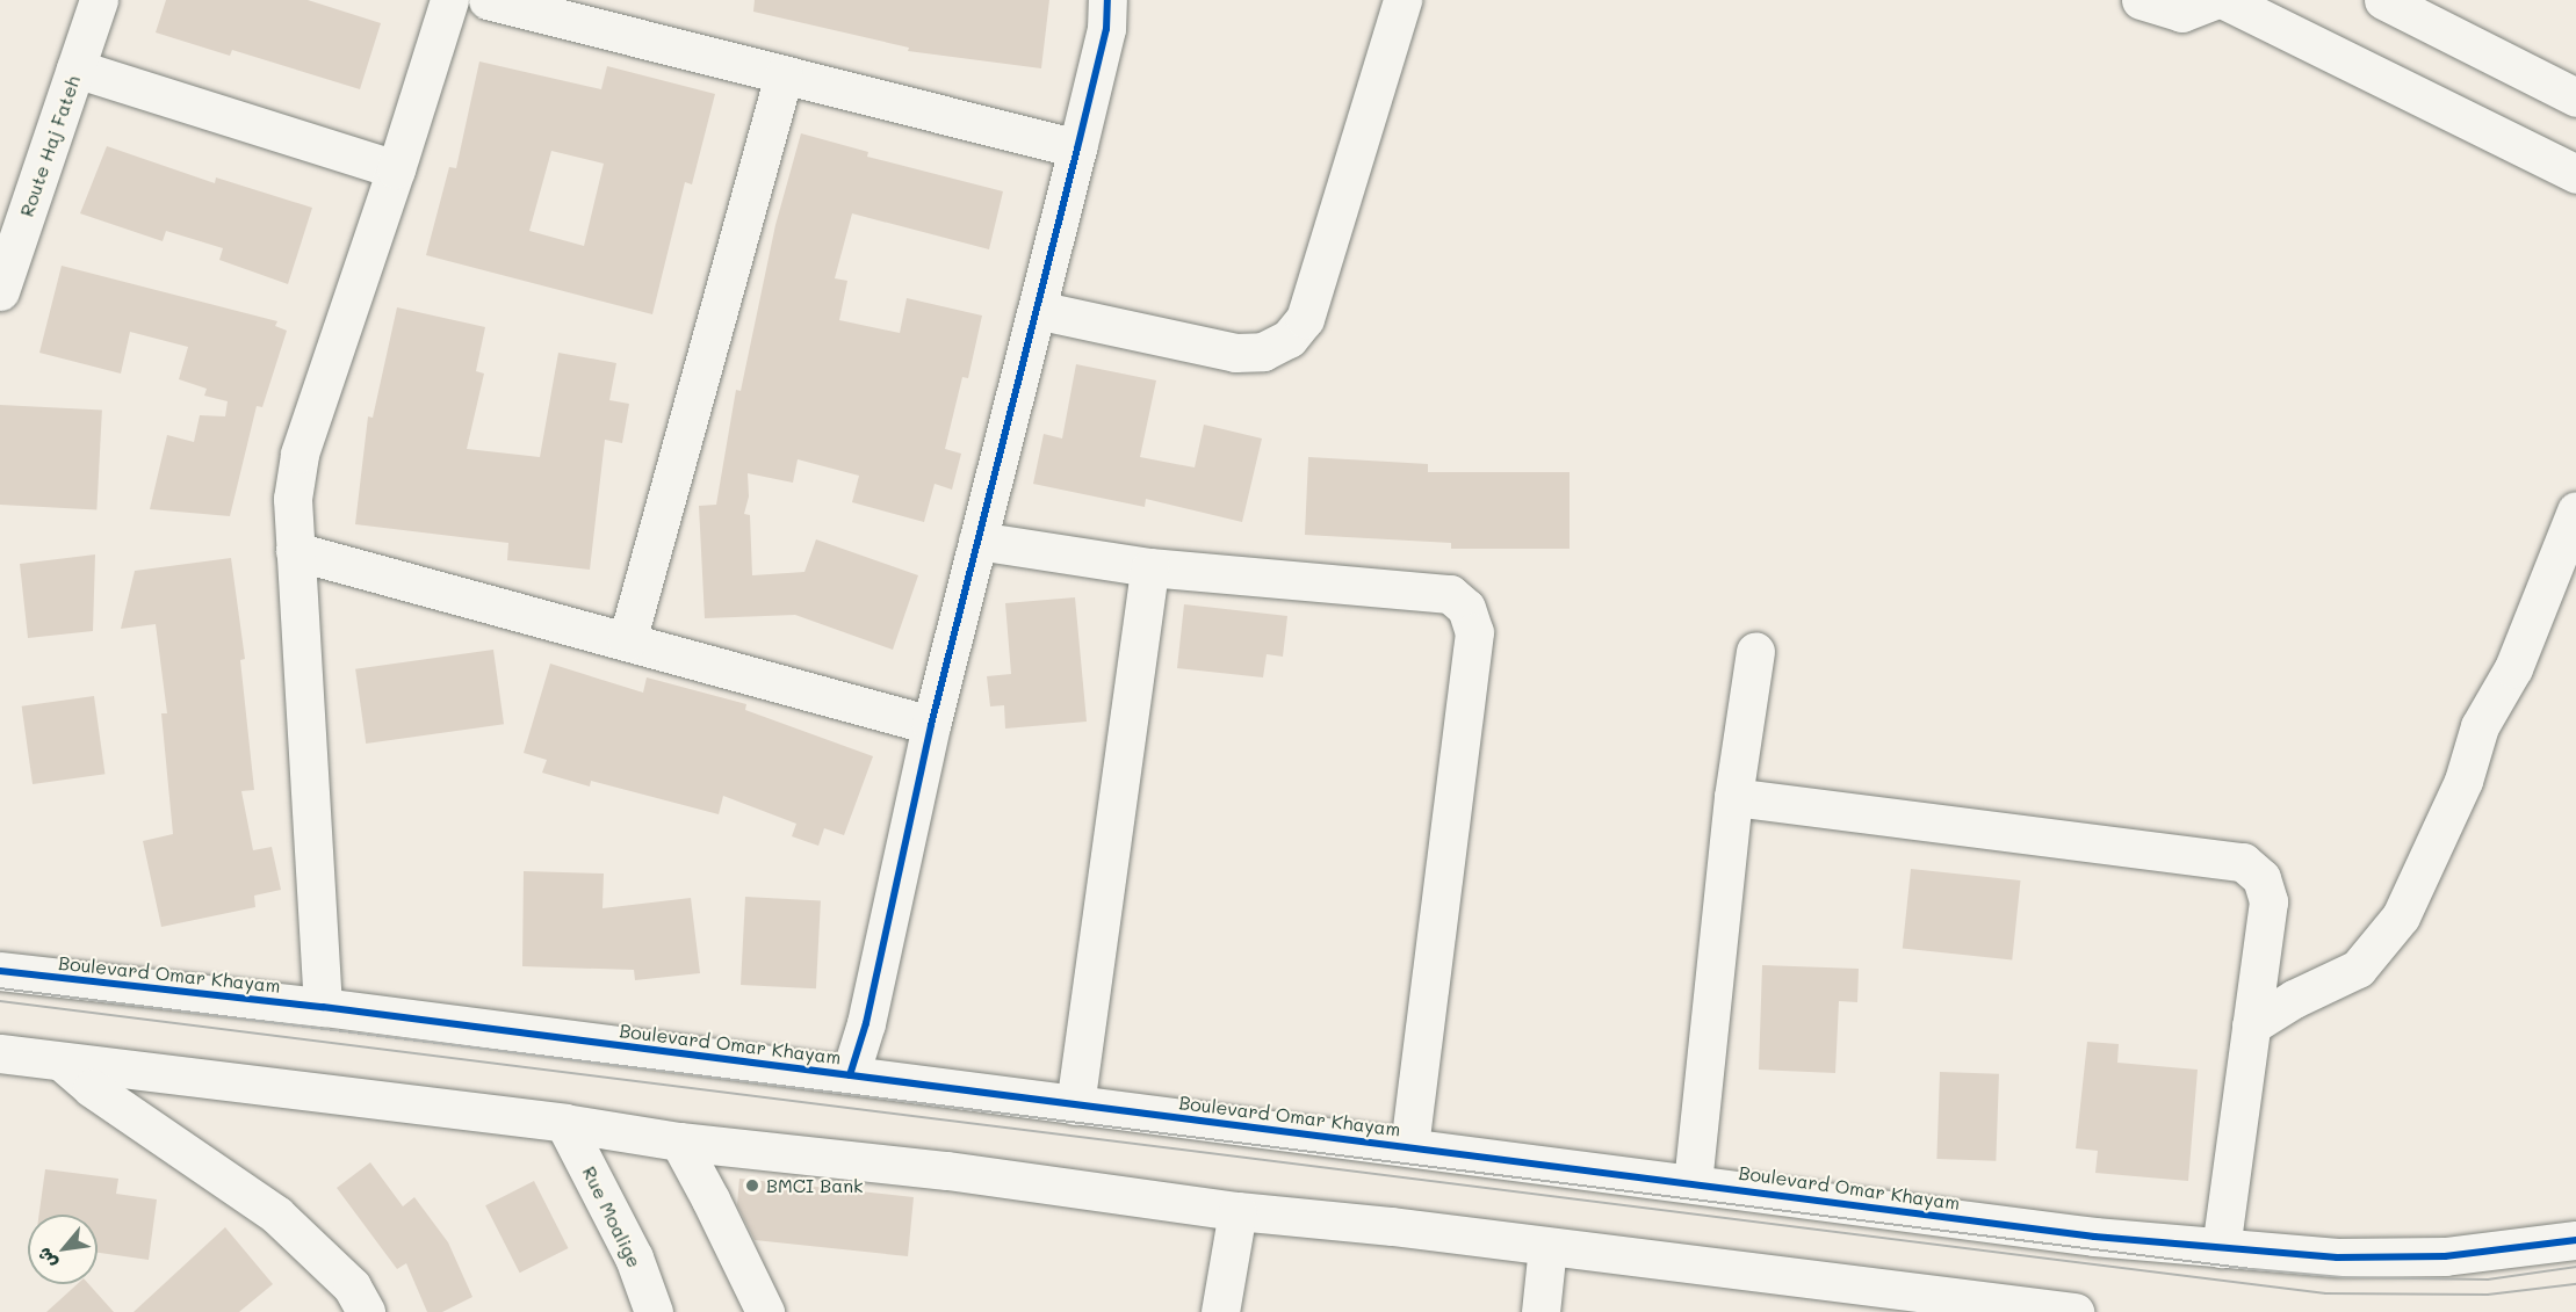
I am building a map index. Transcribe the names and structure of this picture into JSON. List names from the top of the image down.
{
  "streets": {
    "main road": ["Route Haj Fateh", "Boulevard Omar Khayam", "Rue Moalige"]
  },
  "places": ["BMCI Bank"],
  "north": "bottom left"
}
